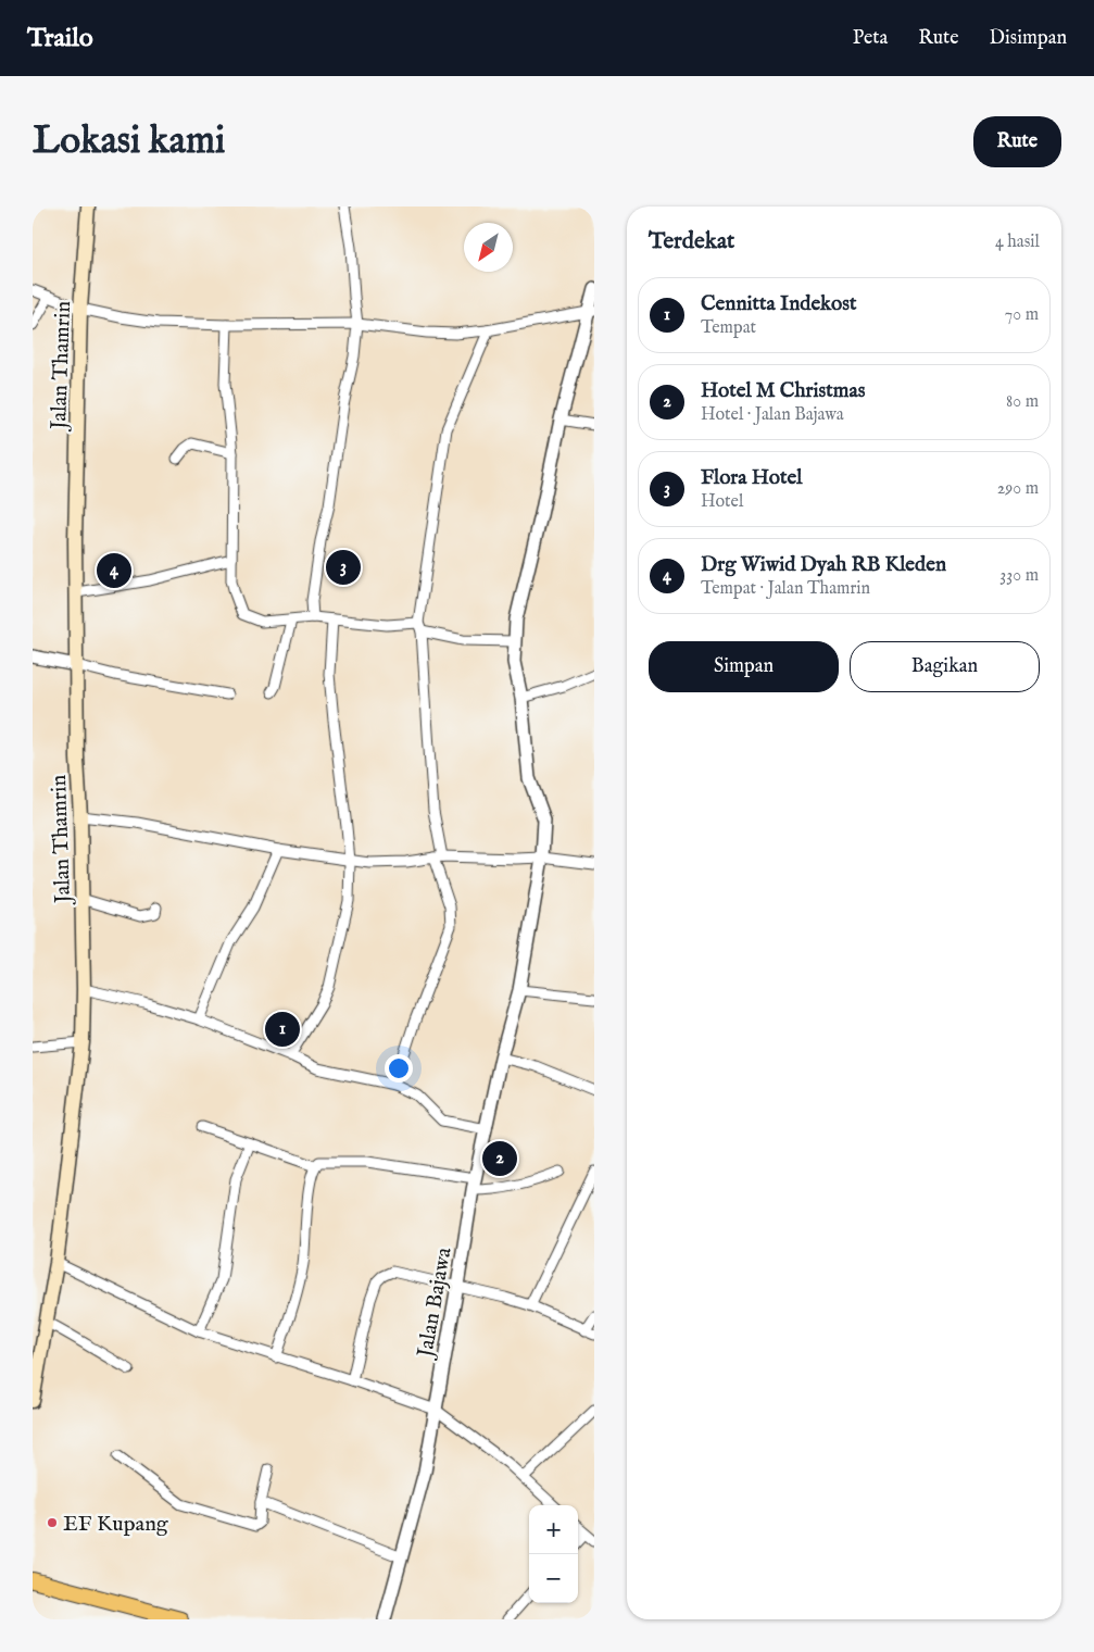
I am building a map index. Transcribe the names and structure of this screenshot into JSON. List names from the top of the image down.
{
  "streets": {
    "main road": ["Jalan Thamrin"],
    "street": ["Jalan Bajawa"]
  },
  "places": ["EF Kupang"],
  "north": "bottom left",
  "page": {
    "header": "Trailo",
    "nav": ["Peta", "Rute", "Disimpan"],
    "buttons": [
      "Rute",
      ["Simpan", "Bagikan"]
    ],
    "title": "Lokasi kami",
    "heading": ["Terdekat", "4 hasil"],
    "list": [
      {
        "mark": "1",
        "name": "Cennitta Indekost",
        "note": "Tempat",
        "value": "70 m"
      },
      {
        "mark": "2",
        "name": "Hotel M Christmas",
        "note": "Hotel · Jalan Bajawa",
        "value": "80 m"
      },
      {
        "mark": "3",
        "name": "Flora Hotel",
        "note": "Hotel",
        "value": "290 m"
      },
      {
        "mark": "4",
        "name": "Drg Wiwid Dyah RB Kleden",
        "note": "Tempat · Jalan Thamrin",
        "value": "330 m"
      }
    ],
    "pins": [
      "3",
      "4",
      "1",
      "2"
    ],
    "map_buttons": ["+", "−"]
  }
}
